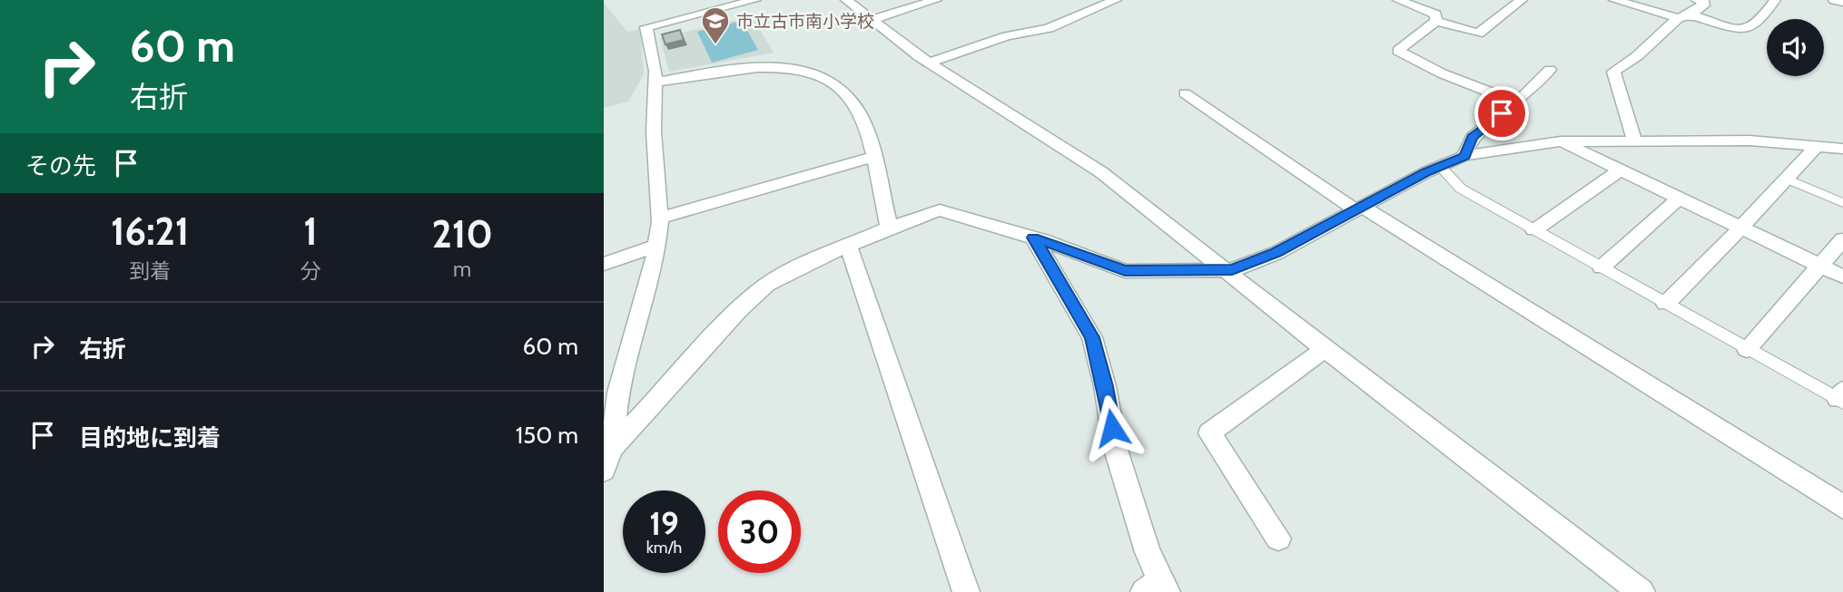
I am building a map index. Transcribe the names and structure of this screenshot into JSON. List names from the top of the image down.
{
  "places": {
    "school or university": ["市立古市南小学校"]
  },
  "page": {
    "turn": ["60 m", "右折"],
    "then": "その先",
    "eta": [
      "16:21",
      "到着",
      "1",
      "分",
      "210",
      "m"
    ],
    "list": [
      {
        "name": "右折",
        "value": "60 m"
      },
      {
        "name": "目的地に到着",
        "value": "150 m"
      }
    ],
    "speed": "19 km/h",
    "limit": "30"
  }
}
